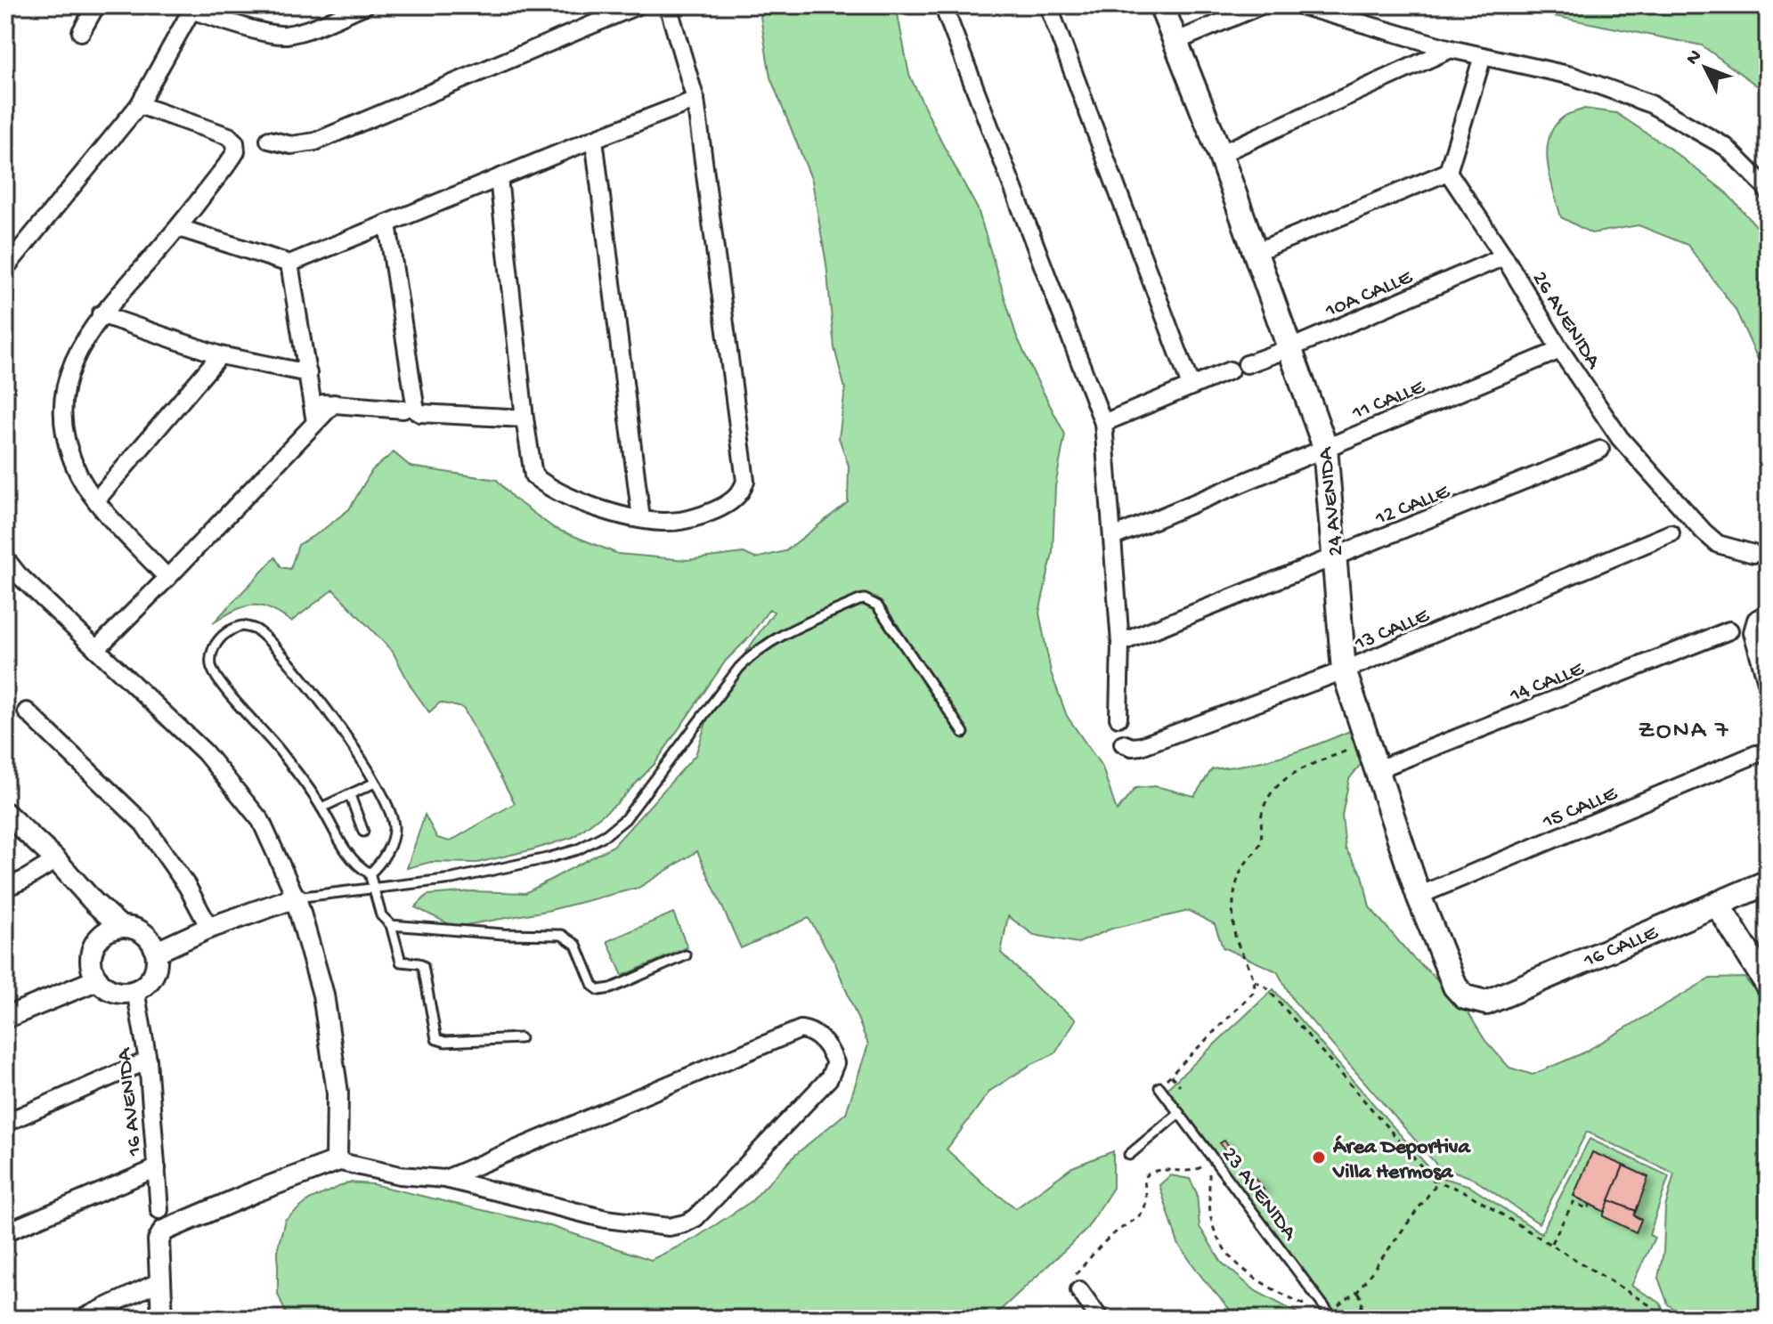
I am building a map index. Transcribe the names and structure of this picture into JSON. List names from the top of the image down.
{
  "streets": {
    "main road": ["24 AVENIDA", "16 CALLE"],
    "street": [
      "10A CALLE",
      "26 AVENIDA",
      "11 CALLE",
      "12 CALLE",
      "13 CALLE",
      "14 CALLE",
      "15 CALLE",
      "16 AVENIDA"
    ],
    "lane": ["23 AVENIDA"]
  },
  "crossings": [
    ["10A CALLE", "26 AVENIDA"],
    ["10A CALLE", "24 AVENIDA"],
    ["26 AVENIDA", "11 CALLE"],
    ["11 CALLE", "24 AVENIDA"],
    ["24 AVENIDA", "12 CALLE"],
    ["24 AVENIDA", "13 CALLE"],
    ["24 AVENIDA", "14 CALLE"],
    ["24 AVENIDA", "15 CALLE"],
    ["24 AVENIDA", "16 CALLE"]
  ],
  "districts": ["ZONA 7"],
  "places": ["Área Deportiva Villa Hermosa"],
  "north": "top left"
}
